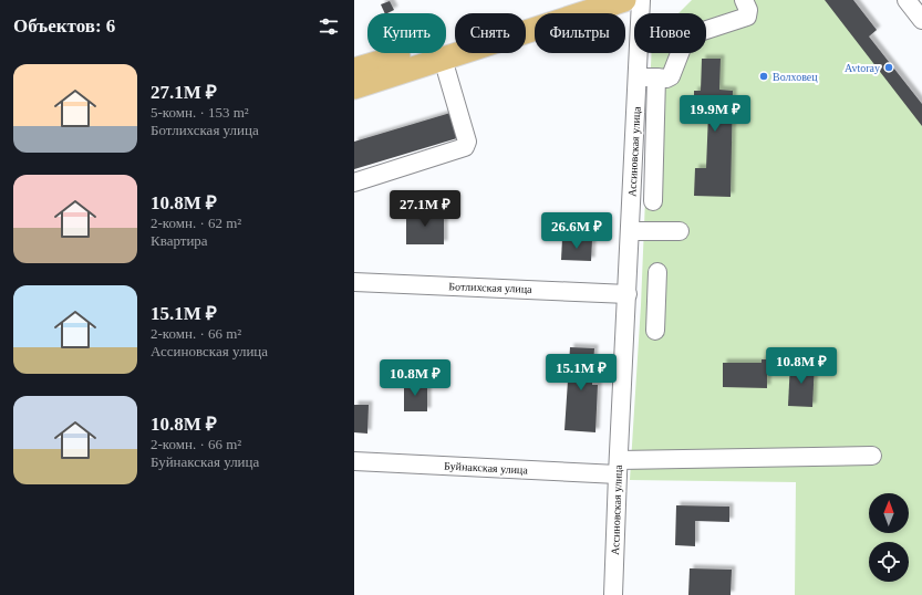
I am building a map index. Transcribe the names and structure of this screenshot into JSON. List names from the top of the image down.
{
  "streets": {
    "street": ["Ассиновская улица", "Ботлихская улица", "Буйнакская улица"]
  },
  "crossings": [
    ["Ассиновская улица", "Ботлихская улица"],
    ["Ассиновская улица", "Буйнакская улица"]
  ],
  "places": ["Avtoray", "Волховец"],
  "north": "top",
  "page": {
    "heading": "Объектов: 6",
    "chip": [
      "Купить",
      "Снять",
      "Фильтры",
      "Новое"
    ],
    "list": [
      {
        "name": "27.1M ₽",
        "note": "5-комн. · 153 m² · Ботлихская улица"
      },
      {
        "name": "10.8M ₽",
        "note": "2-комн. · 62 m² · Квартира"
      },
      {
        "name": "15.1M ₽",
        "note": "2-комн. · 66 m² · Ассиновская улица"
      },
      {
        "name": "10.8M ₽",
        "note": "2-комн. · 66 m² · Буйнакская улица"
      }
    ],
    "price": [
      "19.9M ₽",
      "27.1M ₽",
      "26.6M ₽",
      "10.8M ₽",
      "15.1M ₽",
      "10.8M ₽"
    ]
  }
}
